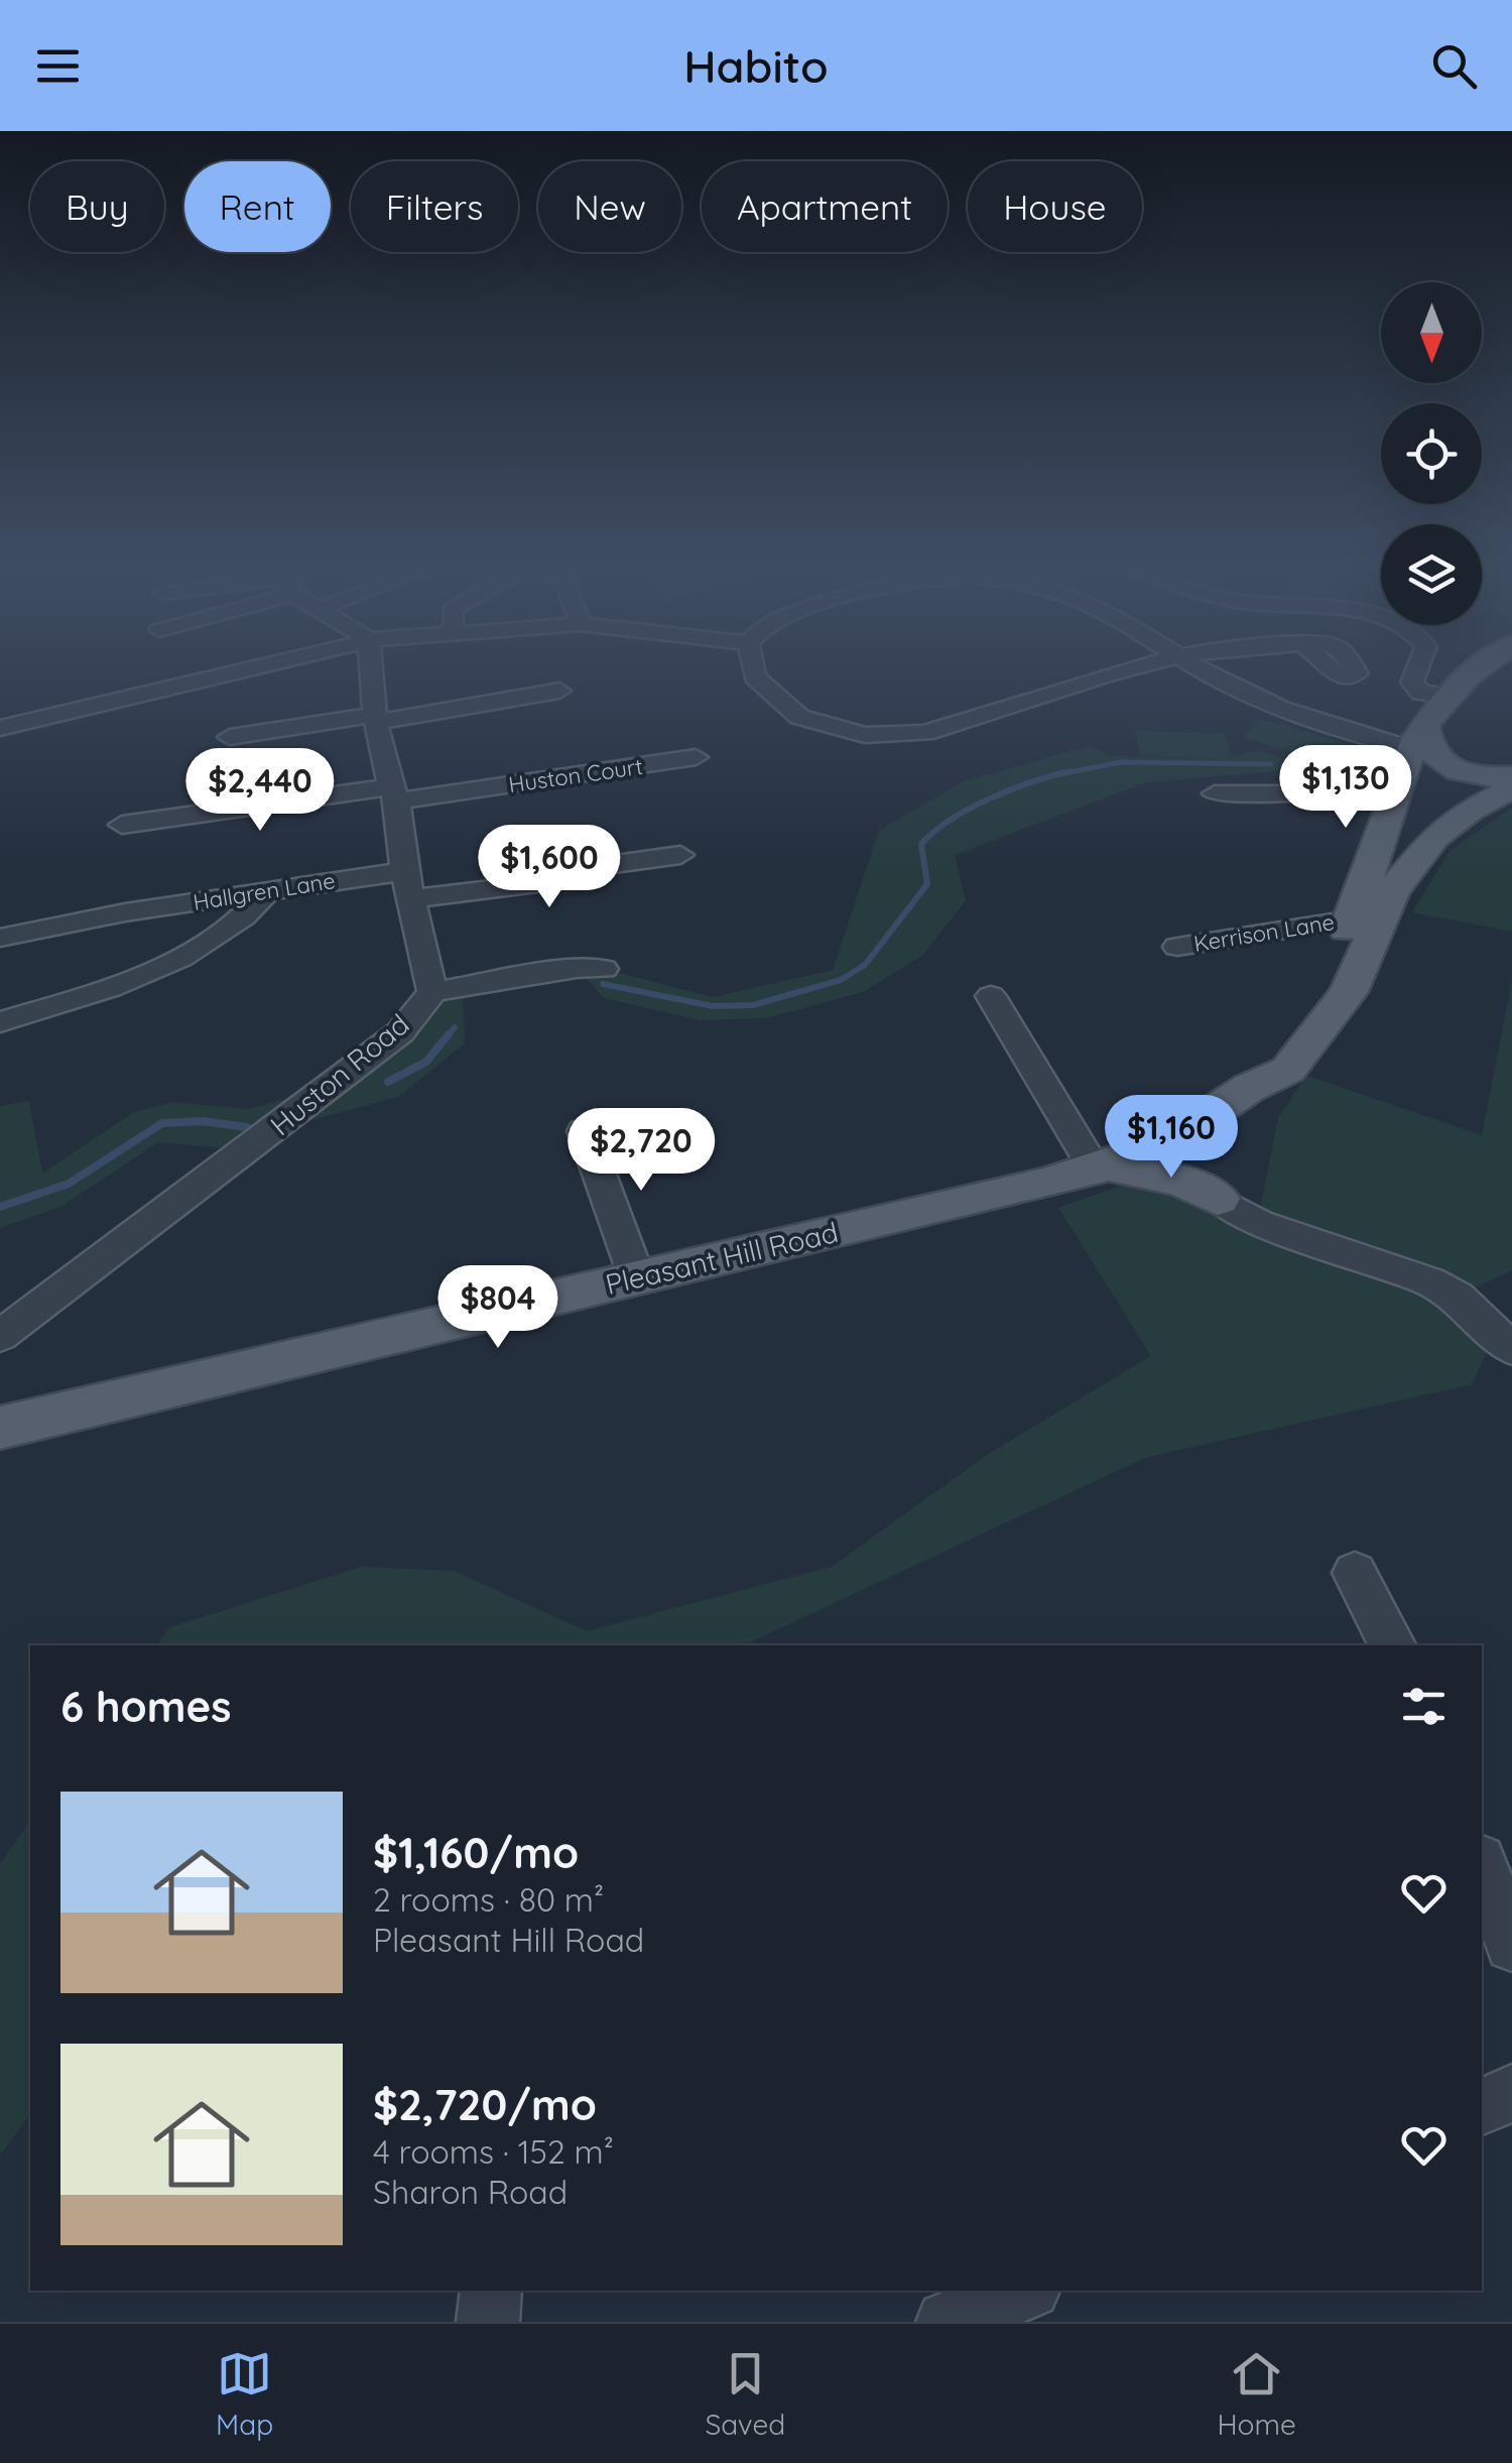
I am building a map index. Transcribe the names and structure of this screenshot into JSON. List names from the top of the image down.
{
  "streets": {
    "main road": ["Pleasant Hill Road"],
    "street": [
      "Huston Court",
      "Hallgren Lane",
      "Kerrison Lane",
      "Huston Road"
    ]
  },
  "crossings": [
    ["Huston Court", "Huston Road"],
    ["Hallgren Lane", "Huston Road"],
    ["Kerrison Lane", "Pleasant Hill Road"]
  ],
  "north": "bottom",
  "page": {
    "header": "Habito",
    "chip": [
      "Buy",
      "Rent",
      "Filters",
      "New",
      "Apartment",
      "House"
    ],
    "price": [
      "$1,130",
      "$2,440",
      "$1,600",
      "$1,160",
      "$2,720",
      "$804"
    ],
    "heading": "6 homes",
    "list": [
      {
        "name": "$1,160/mo",
        "note": "2 rooms · 80 m² · Pleasant Hill Road"
      },
      {
        "name": "$2,720/mo",
        "note": "4 rooms · 152 m² · Sharon Road"
      }
    ],
    "tabs": ["Map", "Saved", "Home"]
  }
}
